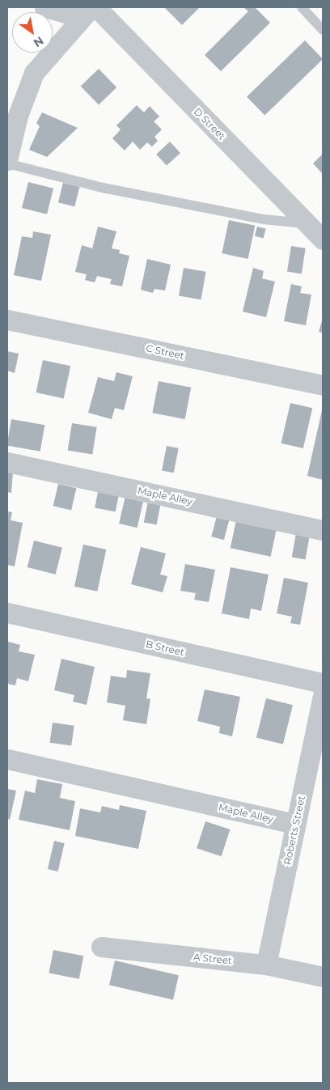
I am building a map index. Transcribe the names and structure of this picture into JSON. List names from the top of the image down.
{
  "streets": {
    "street": [
      "D Street",
      "C Street",
      "Maple Alley",
      "B Street",
      "Roberts Street",
      "A Street"
    ]
  },
  "crossings": [
    ["Maple Alley", "Roberts Street"],
    ["Roberts Street", "A Street"]
  ],
  "north": "bottom right"
}
